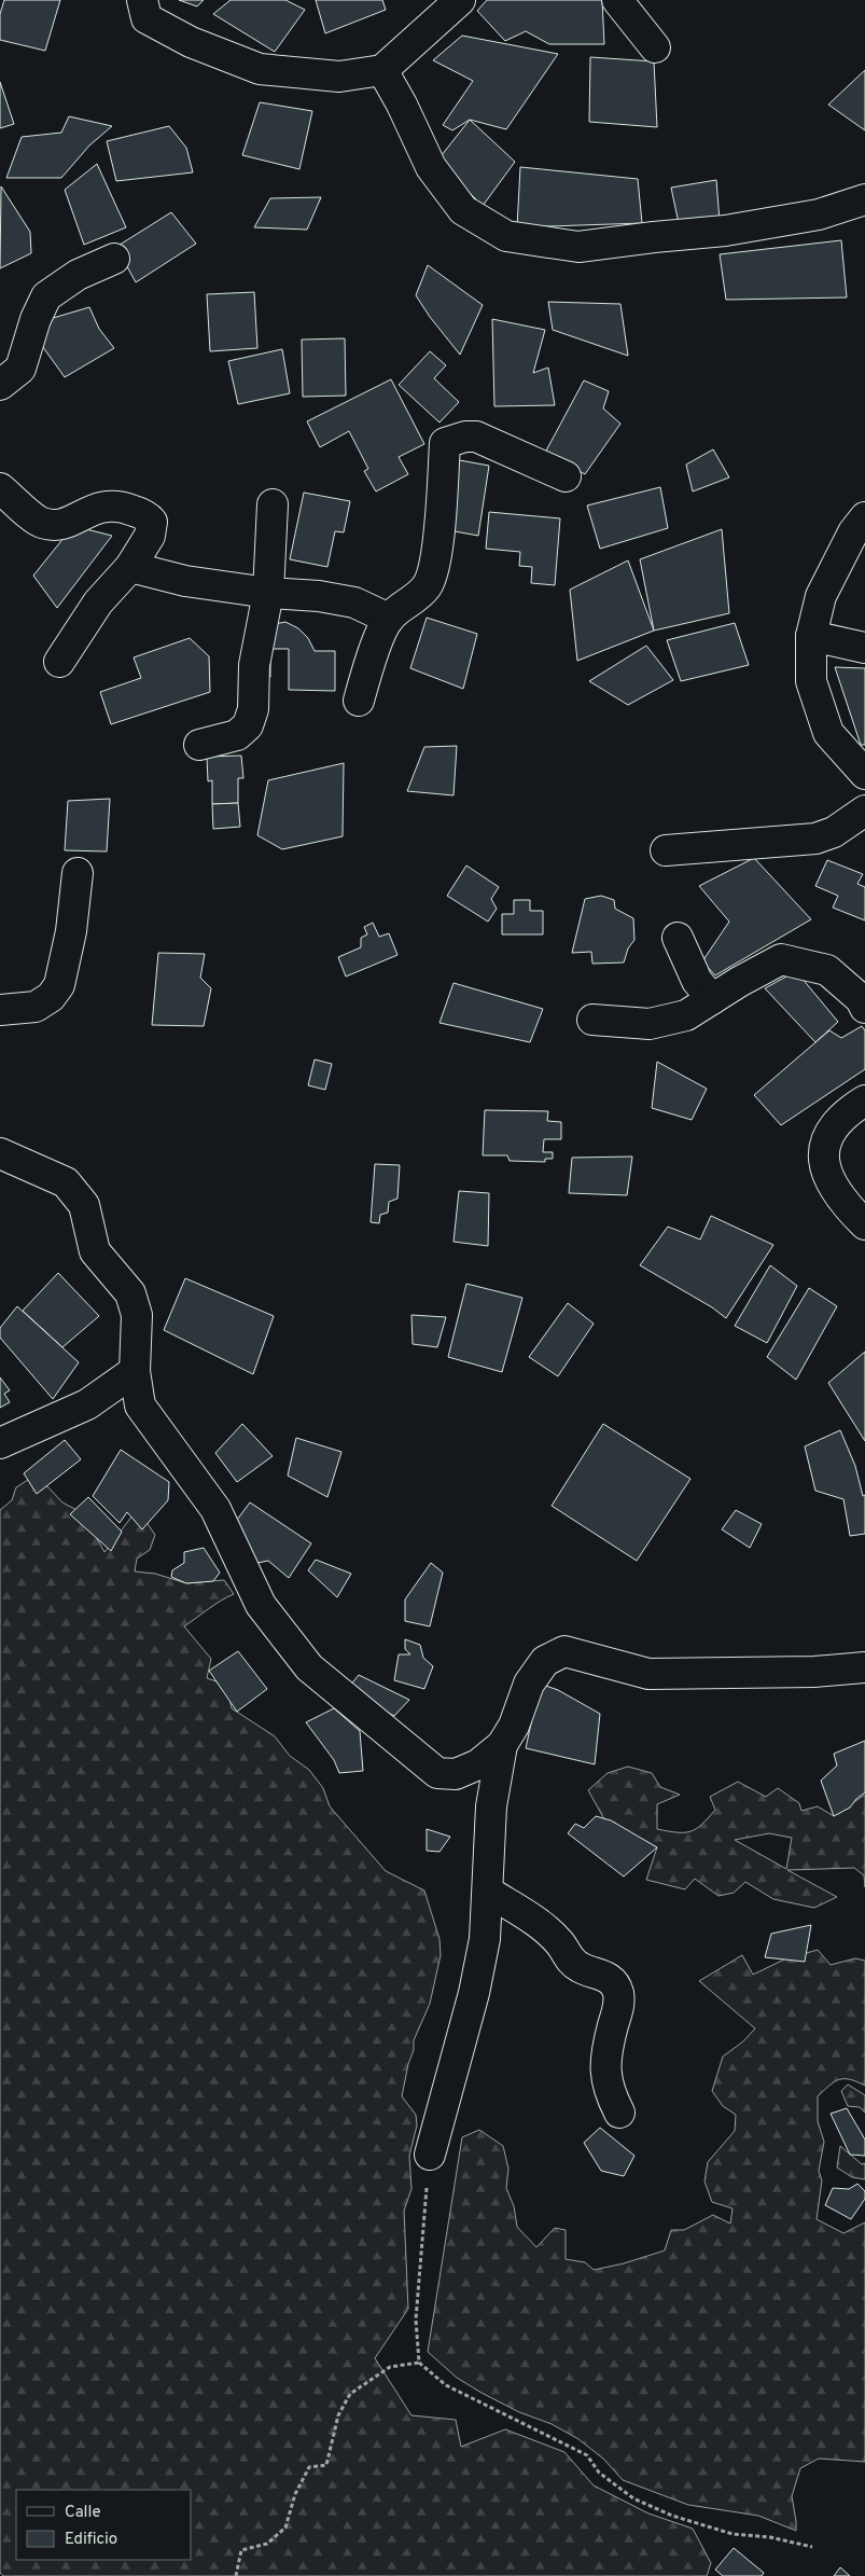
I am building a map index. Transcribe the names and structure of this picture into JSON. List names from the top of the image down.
{
  "legend": ["Calle", "Edificio"]
}
